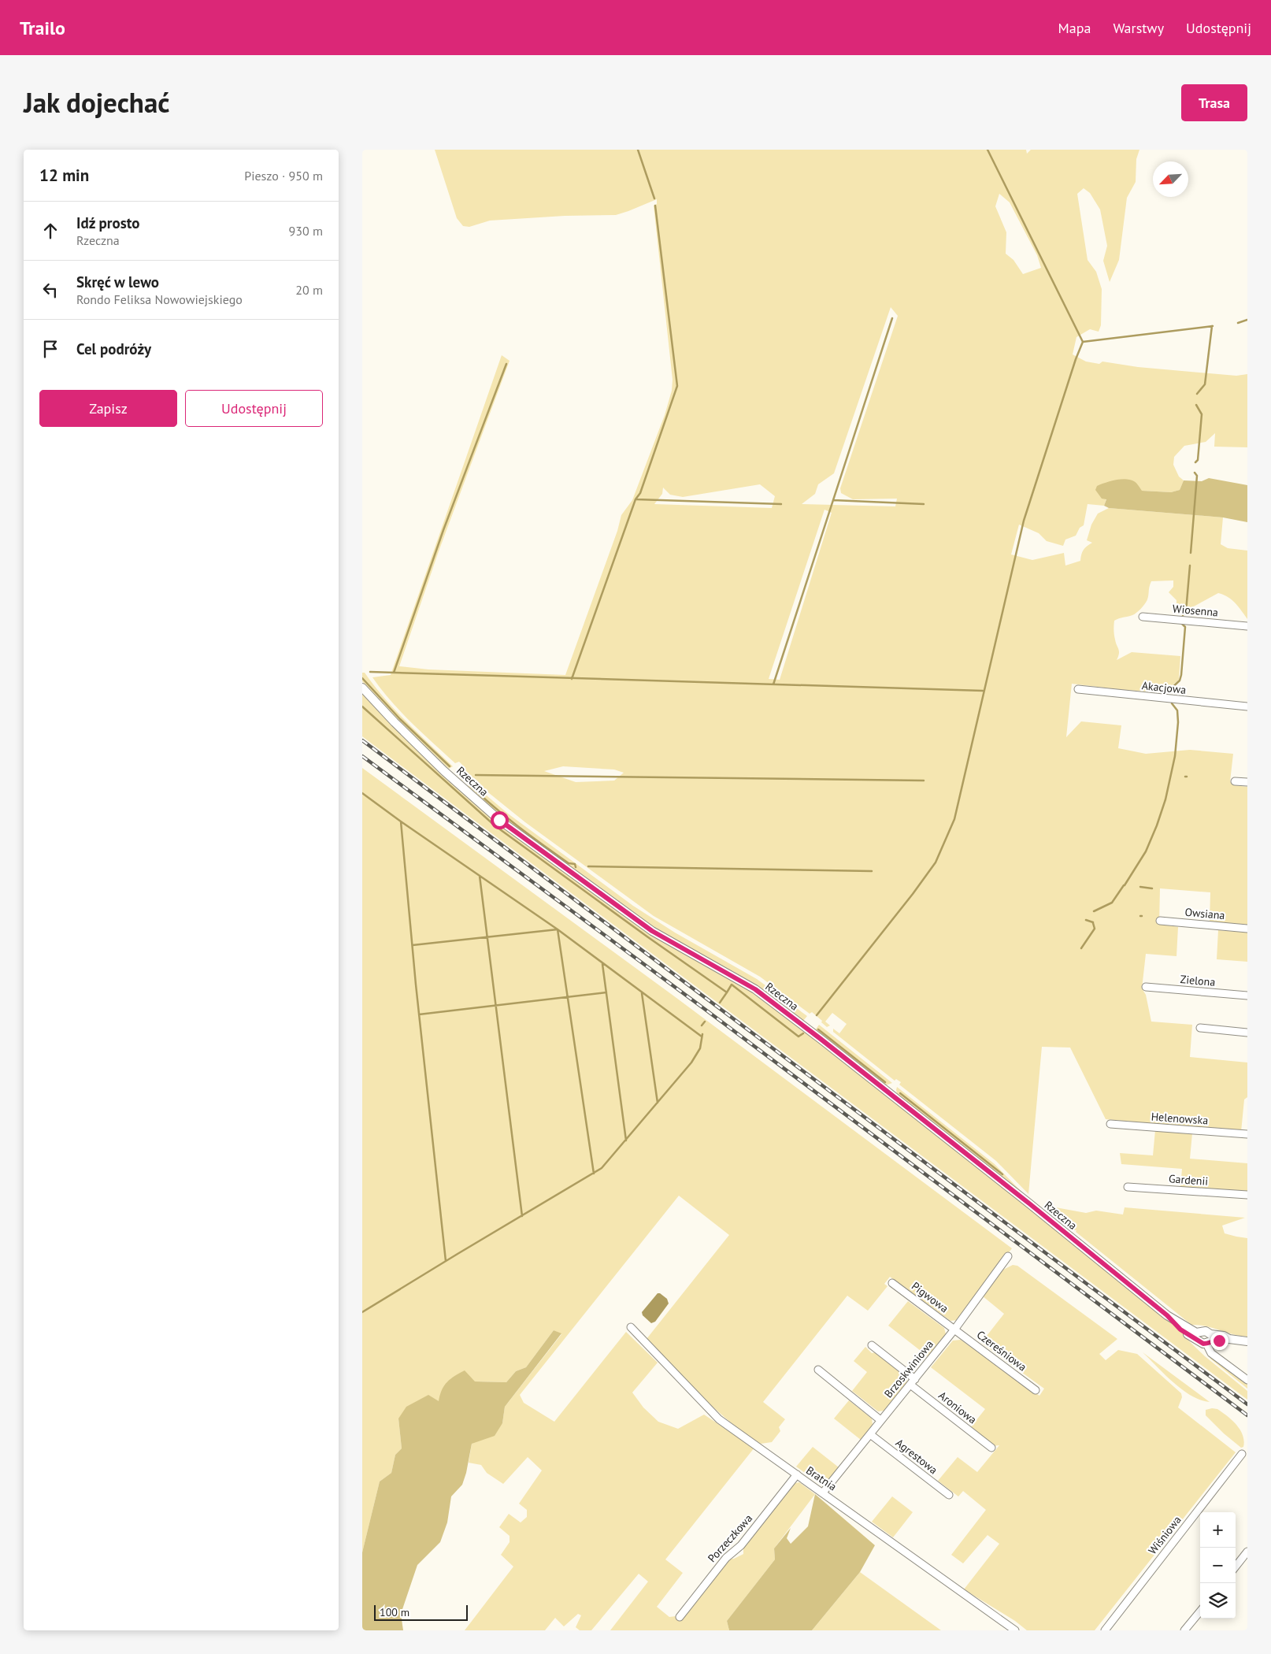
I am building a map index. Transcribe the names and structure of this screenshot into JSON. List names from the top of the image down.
{
  "streets": {
    "street": [
      "Wiosenna",
      "Akacjowa",
      "Rzeczna",
      "Owsiana",
      "Zielona",
      "Helenowska",
      "Gardenii",
      "Pigwowa",
      "Czereśniowa",
      "Brzoskwiniowa",
      "Aroniowa",
      "Agrestowa",
      "Bratnia",
      "Wiśniowa",
      "Porzeczkowa"
    ]
  },
  "crossings": [
    ["Pigwowa", "Czereśniowa"],
    ["Pigwowa", "Brzoskwiniowa"],
    ["Czereśniowa", "Brzoskwiniowa"],
    ["Brzoskwiniowa", "Aroniowa"],
    ["Brzoskwiniowa", "Agrestowa"],
    ["Brzoskwiniowa", "Bratnia"],
    ["Bratnia", "Porzeczkowa"]
  ],
  "scale_bar": "100 m",
  "north": "bottom left",
  "page": {
    "header": "Trailo",
    "nav": ["Mapa", "Warstwy", "Udostępnij"],
    "title": "Jak dojechać",
    "buttons": [
      "Trasa",
      ["Zapisz", "Udostępnij"]
    ],
    "heading": ["12 min", "Pieszo · 950 m"],
    "list": [
      ["Idź prosto", "Rzeczna", "930 m"],
      ["Skręć w lewo", "Rondo Feliksa Nowowiejskiego", "20 m"],
      "Cel podróży"
    ],
    "map_buttons": ["+", "−"],
    "scale": "100 m"
  }
}
